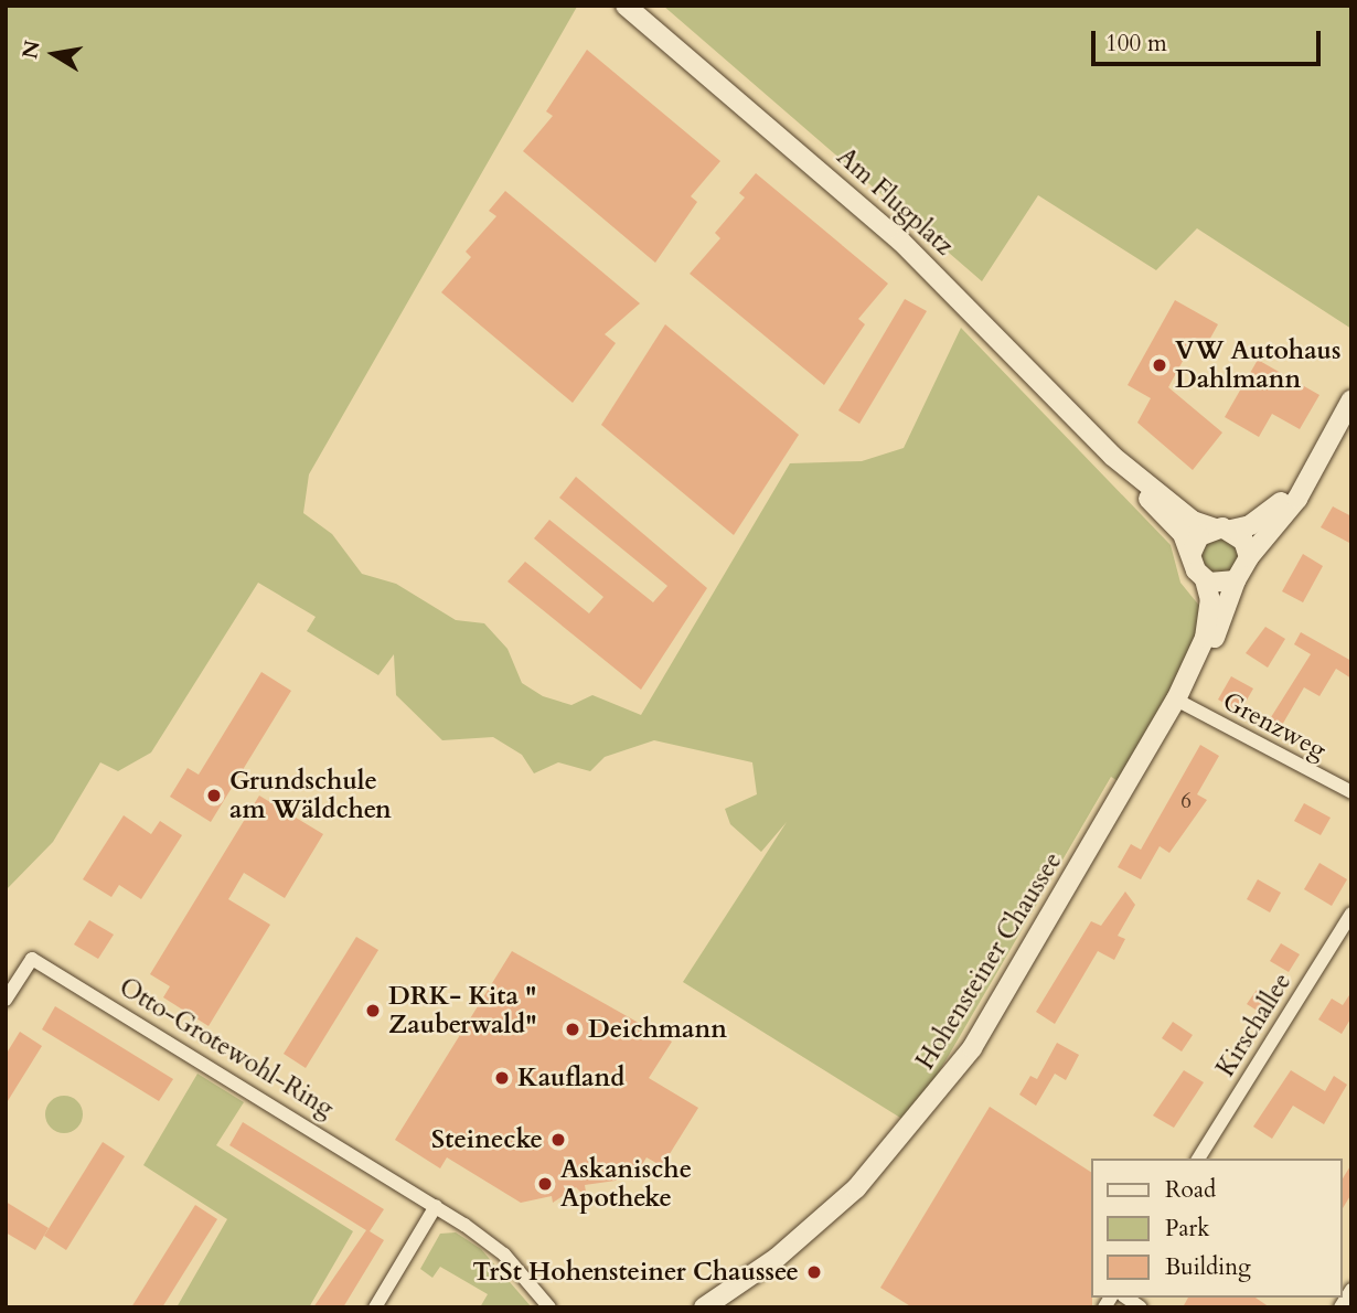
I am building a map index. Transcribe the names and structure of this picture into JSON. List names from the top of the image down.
{
  "streets": {
    "main road": ["Am Flugplatz", "Hohensteiner Chaussee"],
    "street": ["Grenzweg", "Kirschallee", "Otto-Grotewohl-Ring"]
  },
  "crossings": [
    ["Am Flugplatz", "Hohensteiner Chaussee"],
    ["Grenzweg", "Hohensteiner Chaussee"]
  ],
  "places": [
    "VW Autohaus Dahlmann",
    "Grundschule am Wäldchen",
    "DRK- Kita \" Zauberwald\"",
    "Deichmann",
    "Kaufland",
    "Steinecke",
    "Askanische Apotheke",
    "TrSt Hohensteiner Chaussee"
  ],
  "house_numbers": ["6"],
  "legend": ["Road", "Park", "Building"],
  "scale_bar": "100 m",
  "north": "left"
}
